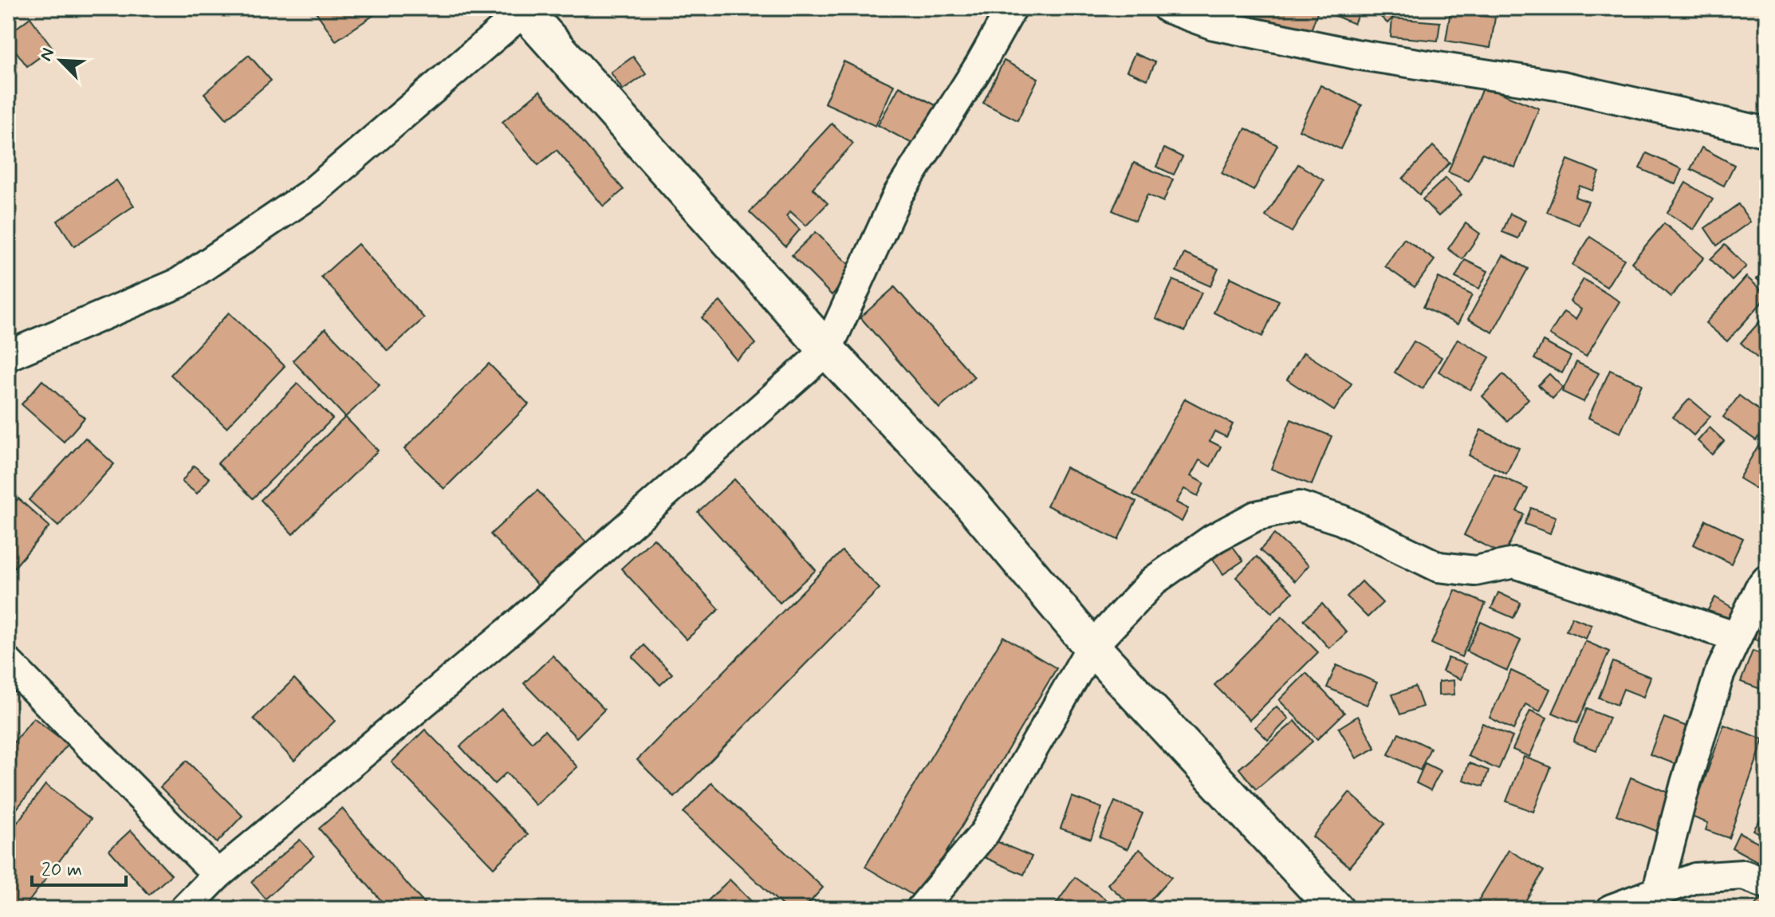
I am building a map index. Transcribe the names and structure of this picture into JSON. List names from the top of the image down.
{
  "scale_bar": "20 m",
  "north": "top left"
}
